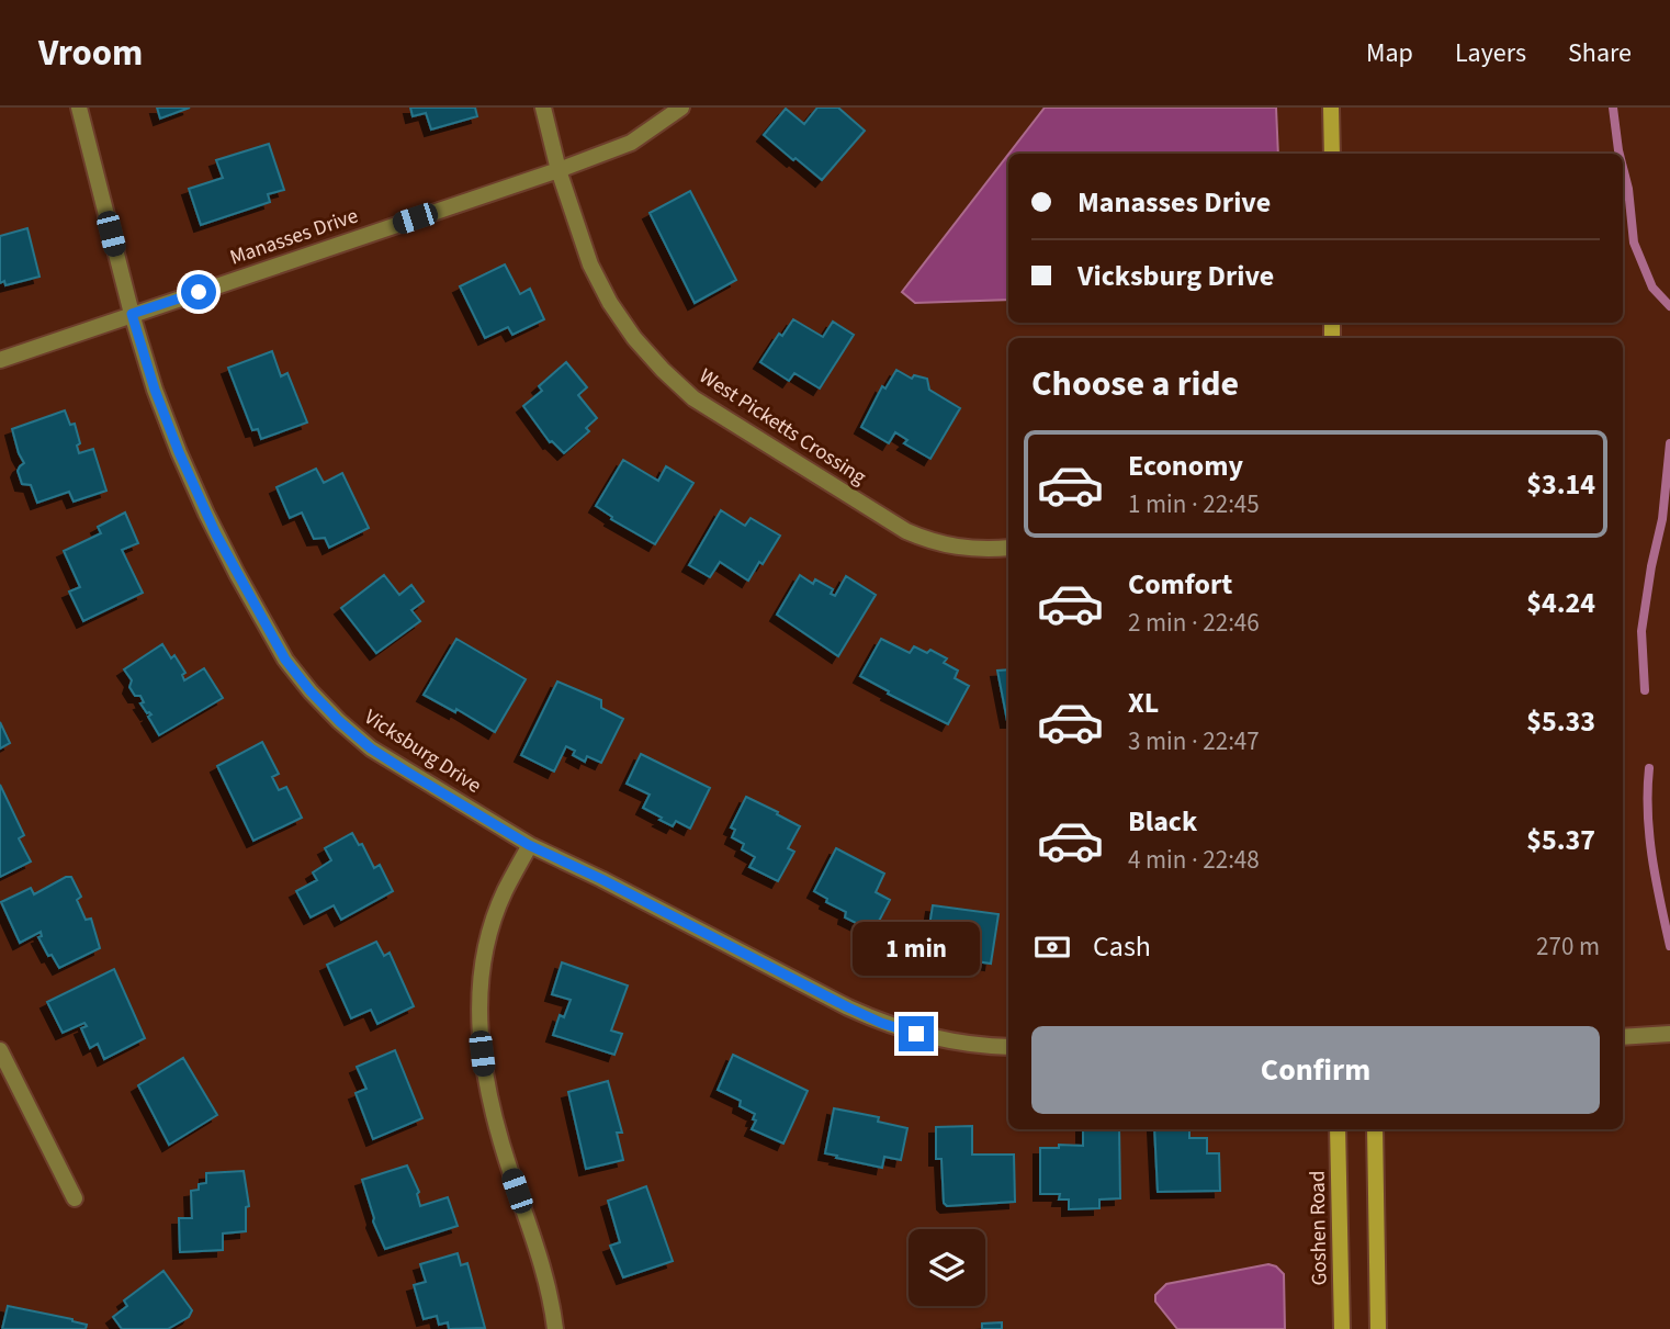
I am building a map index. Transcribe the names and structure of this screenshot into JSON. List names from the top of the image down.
{
  "streets": {
    "street": [
      "Manasses Drive",
      "West Picketts Crossing",
      "Vicksburg Drive",
      "Goshen Road"
    ]
  },
  "crossings": [
    ["Manasses Drive", "West Picketts Crossing"],
    ["Manasses Drive", "Vicksburg Drive"]
  ],
  "page": {
    "header": "Vroom",
    "nav": ["Map", "Layers", "Share"],
    "banner": ["Manasses Drive", "Vicksburg Drive"],
    "heading": "Choose a ride",
    "list": [
      {
        "name": "Economy",
        "note": "1 min · 22:45",
        "value": "$3.14"
      },
      {
        "name": "Comfort",
        "note": "2 min · 22:46",
        "value": "$4.24"
      },
      {
        "name": "XL",
        "note": "3 min · 22:47",
        "value": "$5.33"
      },
      {
        "name": "Black",
        "note": "4 min · 22:48",
        "value": "$5.37"
      }
    ],
    "pay": ["Cash", "270 m"],
    "bubble": "1 min",
    "buttons": "Confirm"
  }
}
